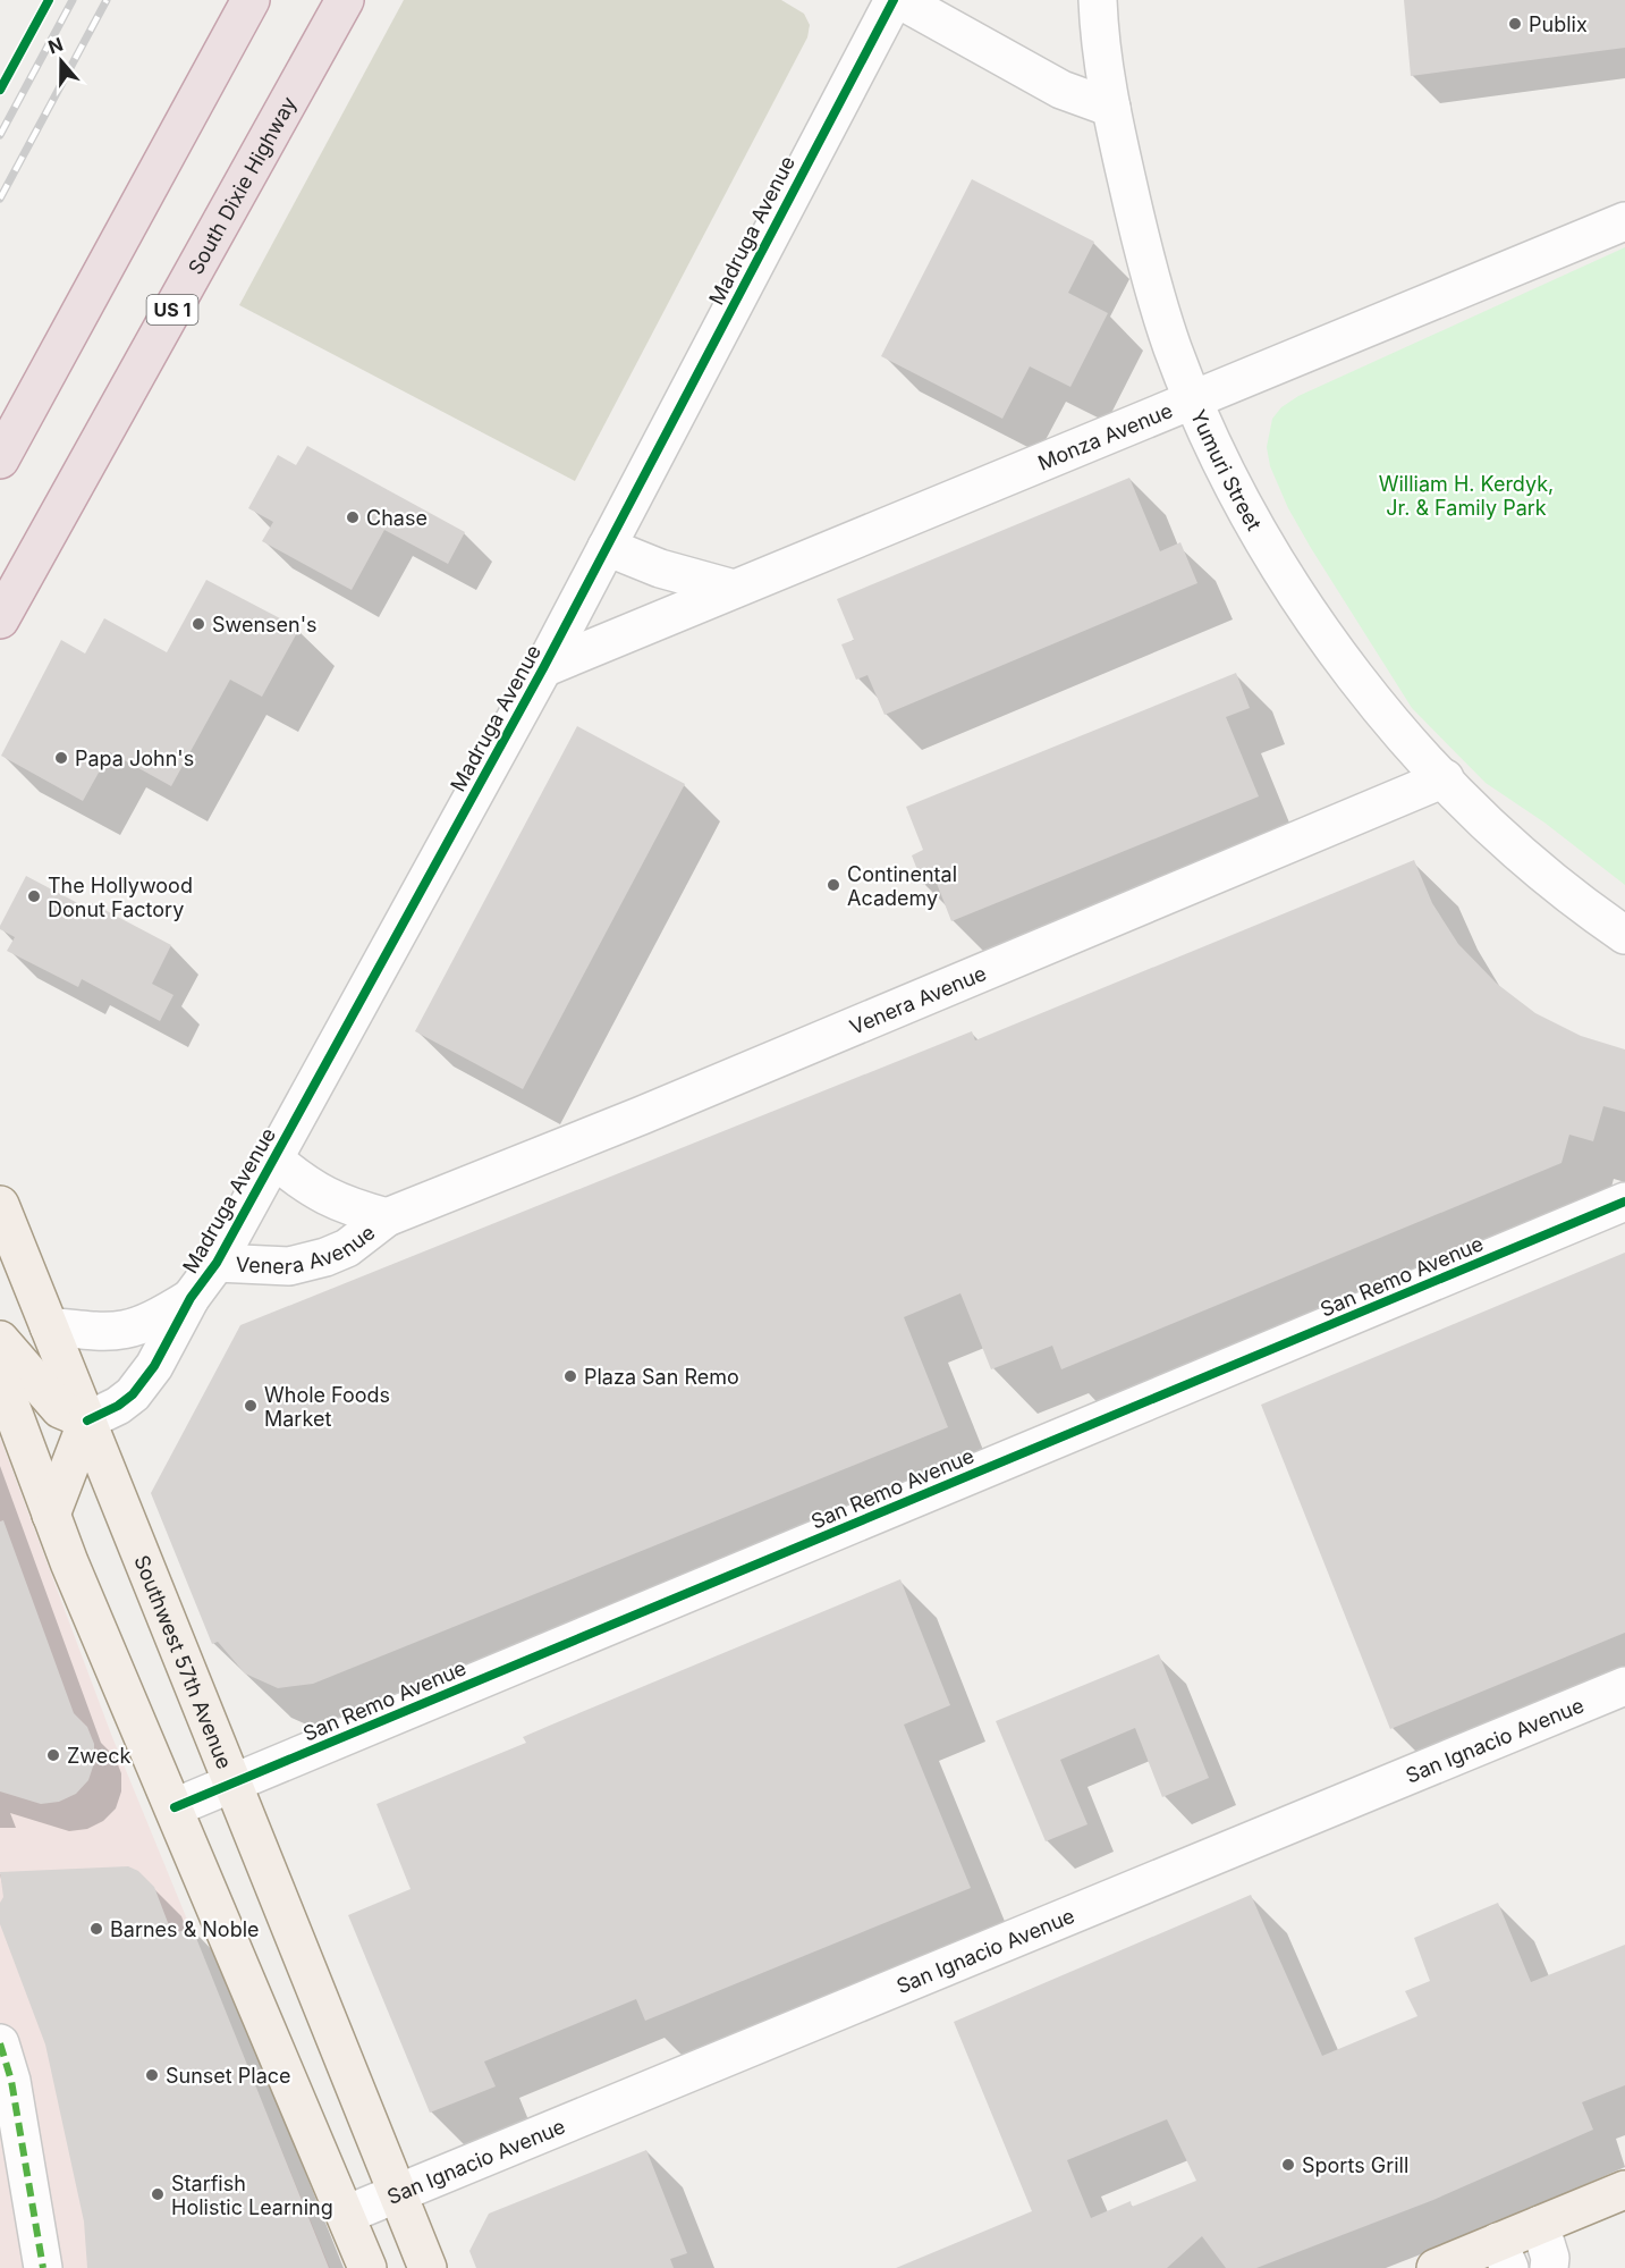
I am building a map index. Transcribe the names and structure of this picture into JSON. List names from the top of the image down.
{
  "streets": {
    "highway": ["South Dixie Highway", "US 1"],
    "main road": ["Southwest 57th Avenue"],
    "street": [
      "Madruga Avenue",
      "Monza Avenue",
      "Yumuri Street",
      "Venera Avenue",
      "San Remo Avenue",
      "San Ignacio Avenue"
    ]
  },
  "crossings": [
    ["Madruga Avenue", "Monza Avenue"],
    ["Madruga Avenue", "Venera Avenue"],
    ["Madruga Avenue", "Southwest 57th Avenue"],
    ["Monza Avenue", "Yumuri Street"],
    ["Yumuri Street", "Venera Avenue"],
    ["San Remo Avenue", "Southwest 57th Avenue"],
    ["Southwest 57th Avenue", "San Ignacio Avenue"]
  ],
  "parks": ["William H. Kerdyk, Jr. & Family Park"],
  "places": [
    "Publix",
    "Chase",
    "Swensen's",
    "Papa John's",
    "Continental Academy",
    "The Hollywood Donut Factory",
    "Plaza San Remo",
    "Whole Foods Market",
    "Zweck",
    "Barnes & Noble",
    "Sunset Place",
    "Sports Grill",
    "Starfish Holistic Learning"
  ],
  "north": "top"
}
